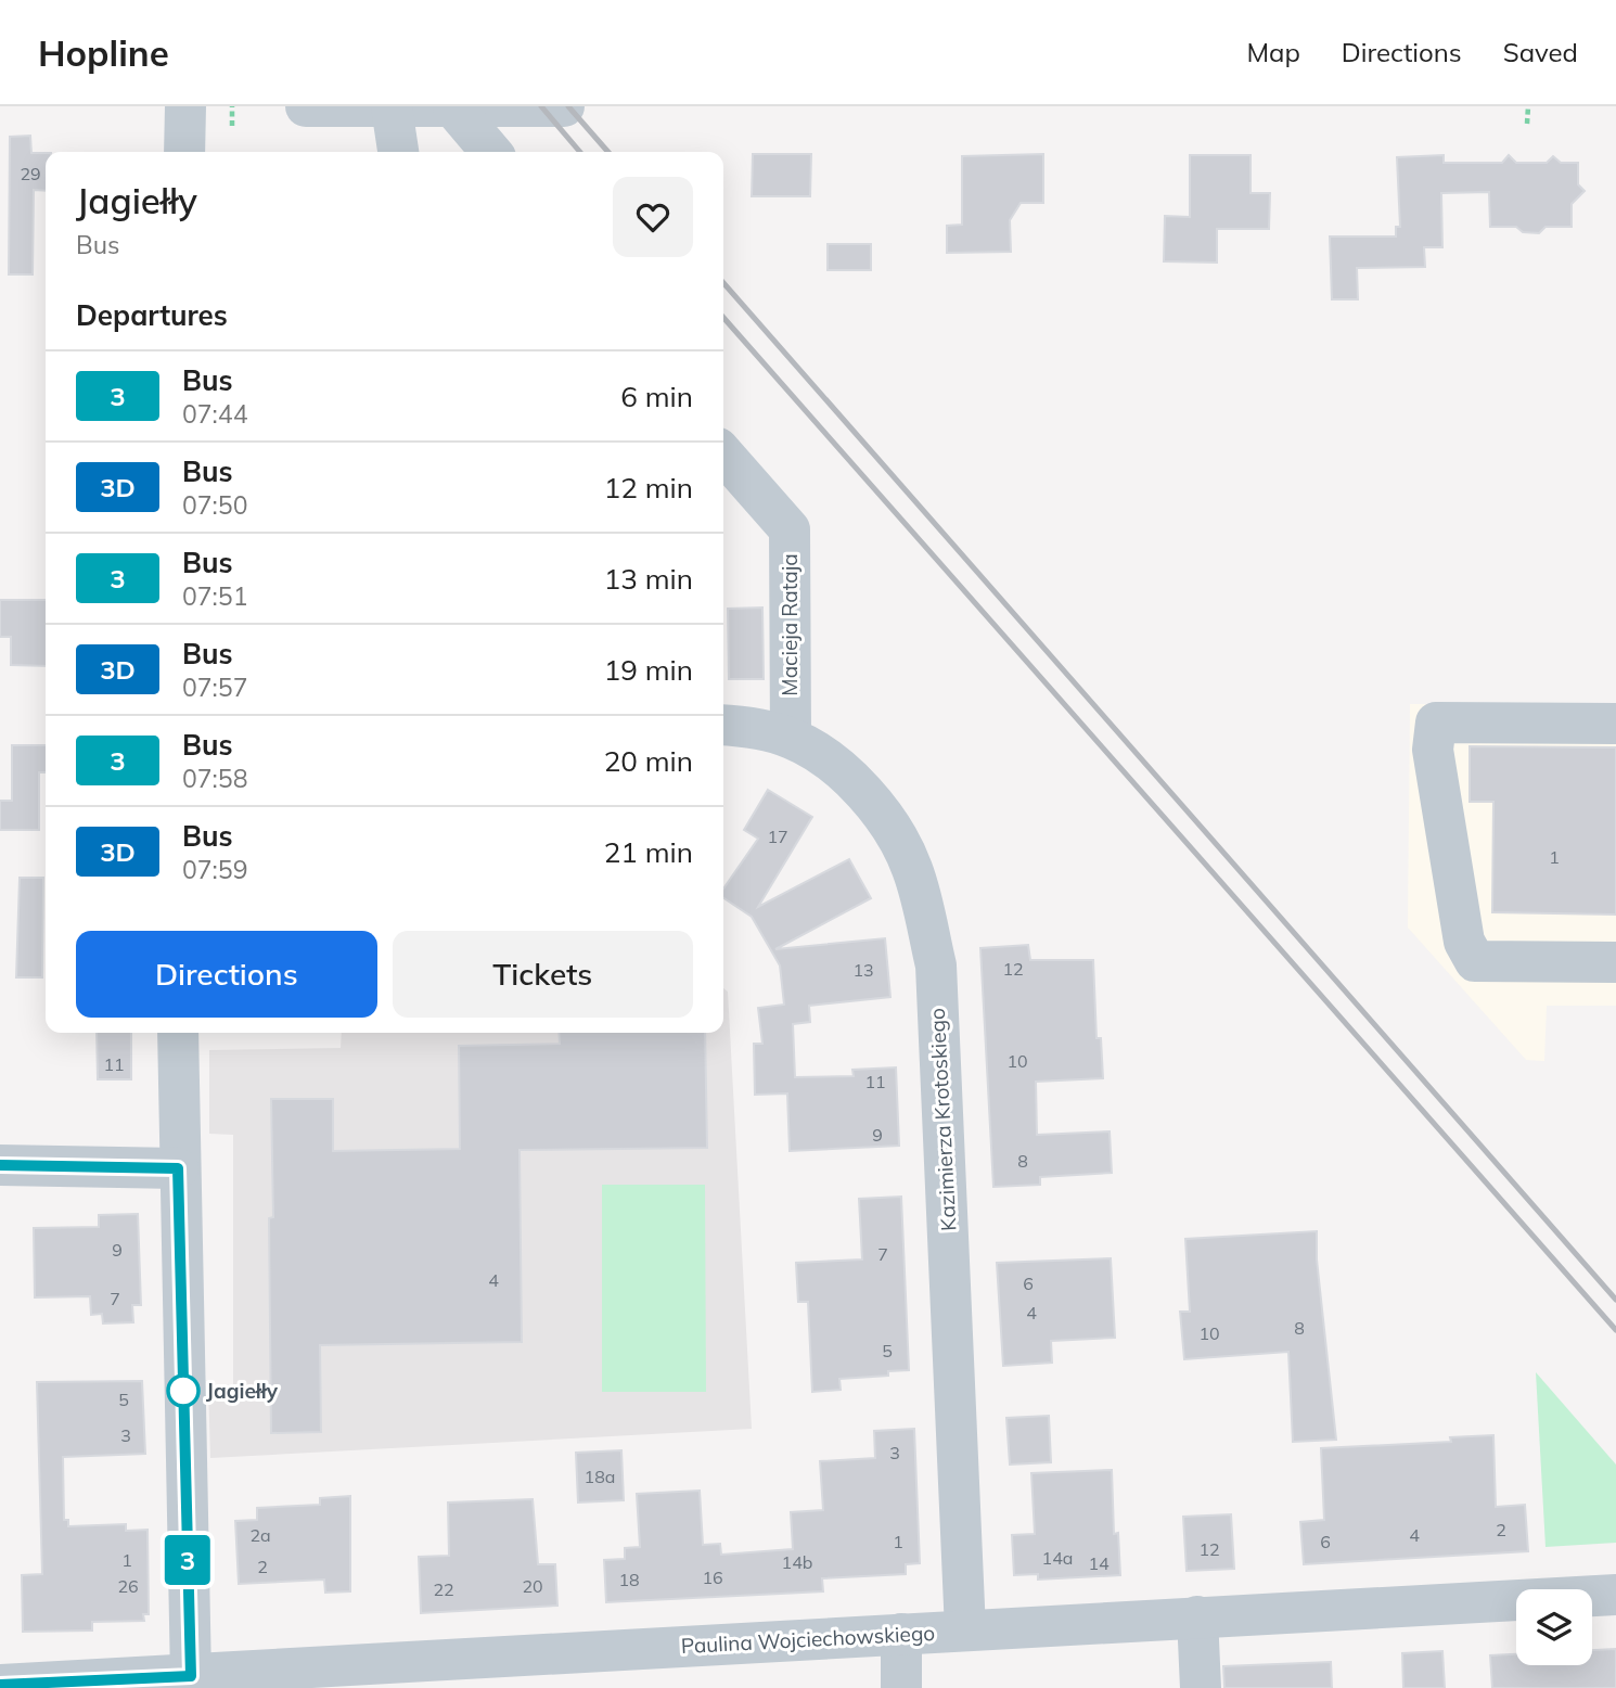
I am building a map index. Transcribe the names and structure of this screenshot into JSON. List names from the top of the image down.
{
  "streets": {
    "street": ["Macieja Rataja", "Kazimierza Krotoskiego", "Paulina Wojciechowskiego"]
  },
  "crossings": [
    ["Macieja Rataja", "Kazimierza Krotoskiego"],
    ["Kazimierza Krotoskiego", "Paulina Wojciechowskiego"]
  ],
  "places": ["Jagiełły"],
  "lines": ["bus line 3"],
  "house_numbers": [
    "29",
    "17",
    "1",
    "12",
    "13",
    "10",
    "11",
    "11",
    "9",
    "8",
    "9",
    "7",
    "4",
    "6",
    "7",
    "4",
    "8",
    "10",
    "5",
    "5",
    "3",
    "3",
    "18a",
    "2",
    "2a",
    "4",
    "1",
    "6",
    "12",
    "14a",
    "1",
    "14b",
    "14",
    "2",
    "16",
    "18",
    "26",
    "20",
    "22"
  ],
  "page": {
    "header": "Hopline",
    "nav": ["Map", "Directions", "Saved"],
    "on_map": "3",
    "heading": [
      ["Jagiełły", "Bus"],
      "Departures"
    ],
    "list": [
      {
        "mark": "3",
        "name": "Bus",
        "note": "07:44",
        "value": "6 min"
      },
      {
        "mark": "3D",
        "name": "Bus",
        "note": "07:50",
        "value": "12 min"
      },
      {
        "mark": "3",
        "name": "Bus",
        "note": "07:51",
        "value": "13 min"
      },
      {
        "mark": "3D",
        "name": "Bus",
        "note": "07:57",
        "value": "19 min"
      },
      {
        "mark": "3",
        "name": "Bus",
        "note": "07:58",
        "value": "20 min"
      },
      {
        "mark": "3D",
        "name": "Bus",
        "note": "07:59",
        "value": "21 min"
      }
    ],
    "buttons": ["Directions", "Tickets"]
  }
}
